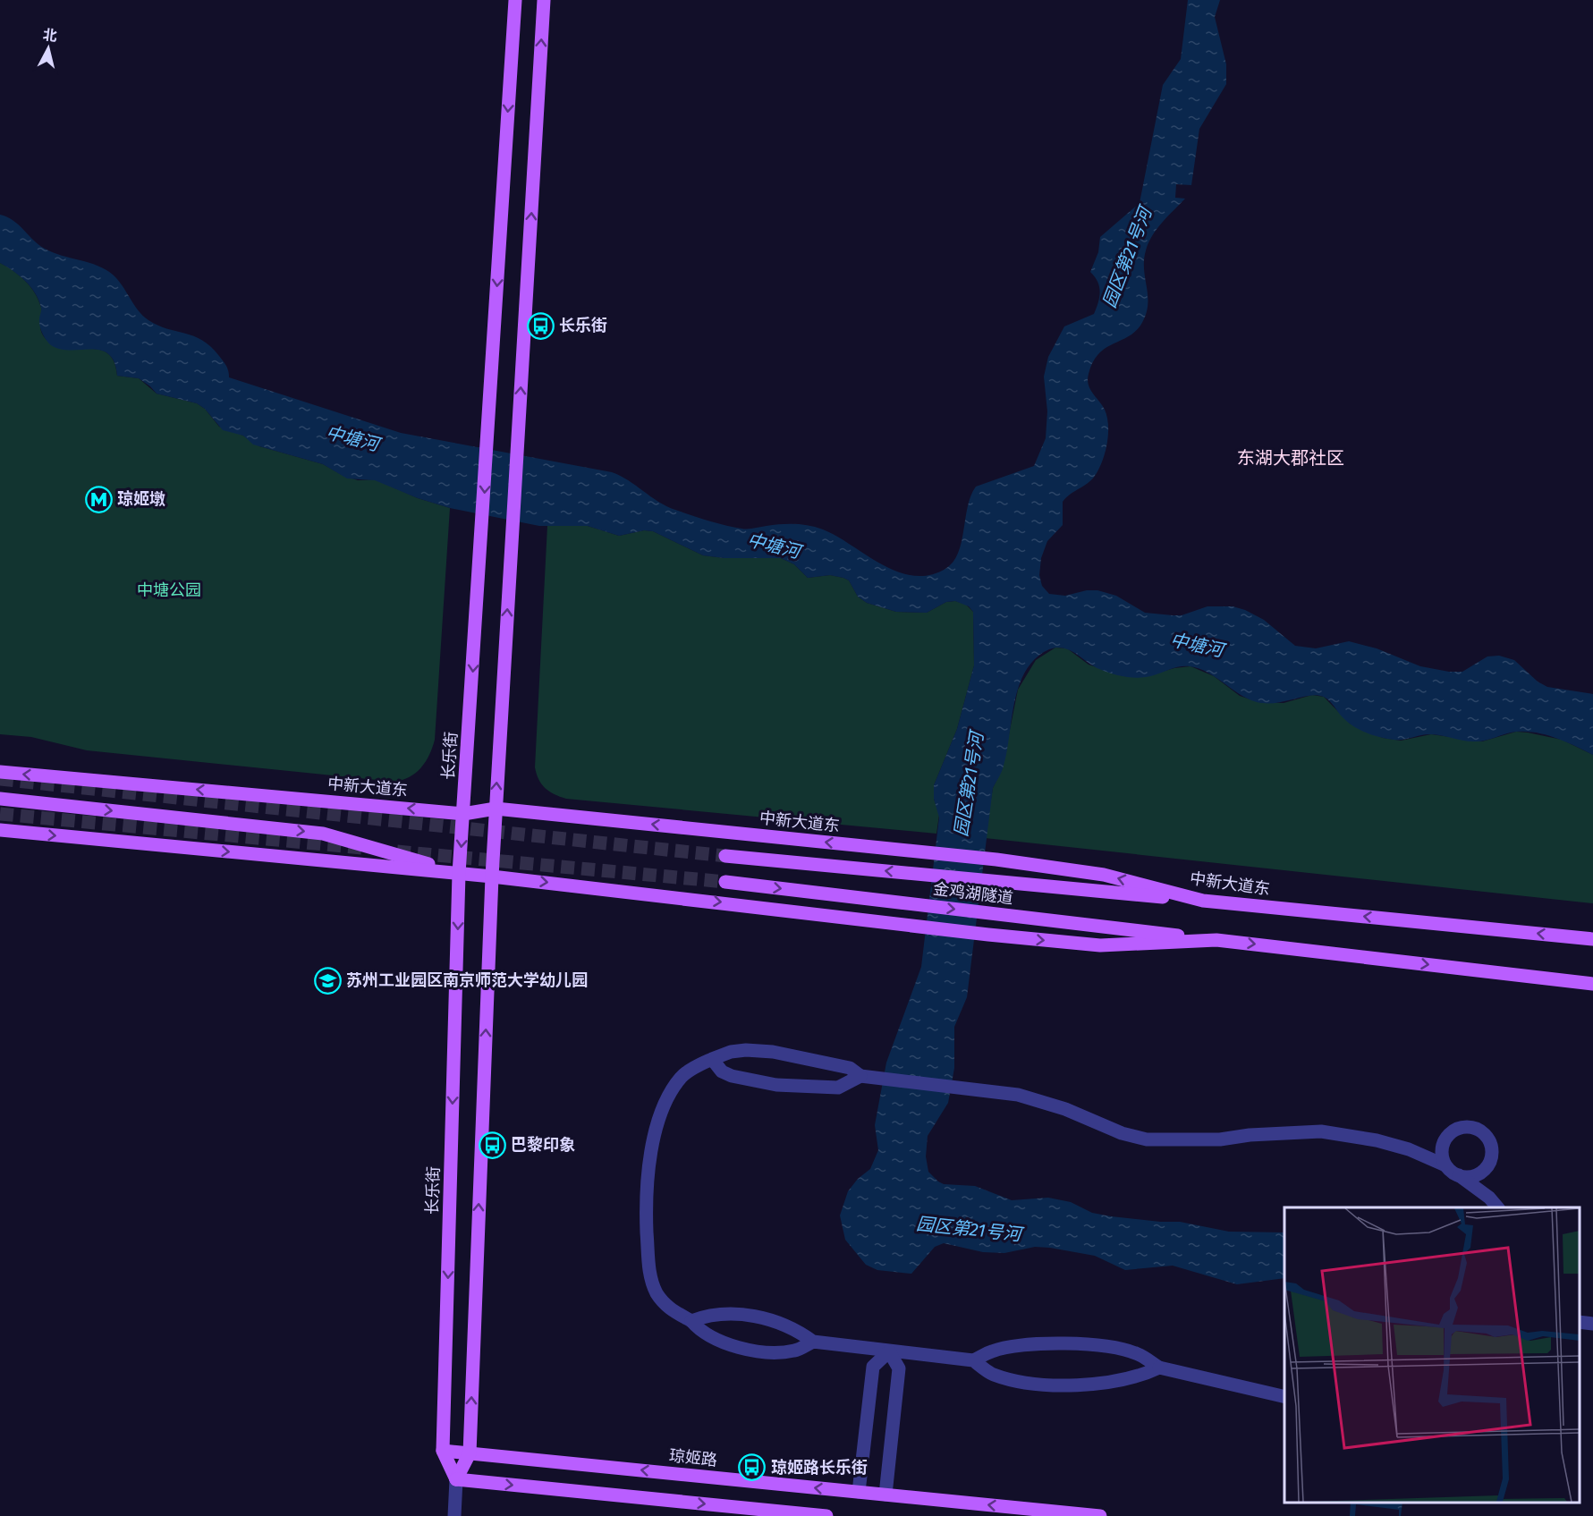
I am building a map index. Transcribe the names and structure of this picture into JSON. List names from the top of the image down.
{
  "streets": {
    "main road": [
      "长乐街",
      "中新大道东",
      "金鸡湖隧道",
      "琼姬路"
    ]
  },
  "crossings": [
    ["长乐街", "中新大道东"],
    ["长乐街", "琼姬路"],
    ["中新大道东", "金鸡湖隧道"]
  ],
  "districts": ["东湖大郡社区"],
  "water": ["园区第21号河", "中塘河"],
  "parks": ["中塘公园"],
  "places": {
    "bus stop": ["长乐街", "巴黎印象", "琼姬路长乐街"],
    "metro station": ["琼姬墩"],
    "school or university": ["苏州工业园区南京师范大学幼儿园"]
  },
  "north": "top"
}
